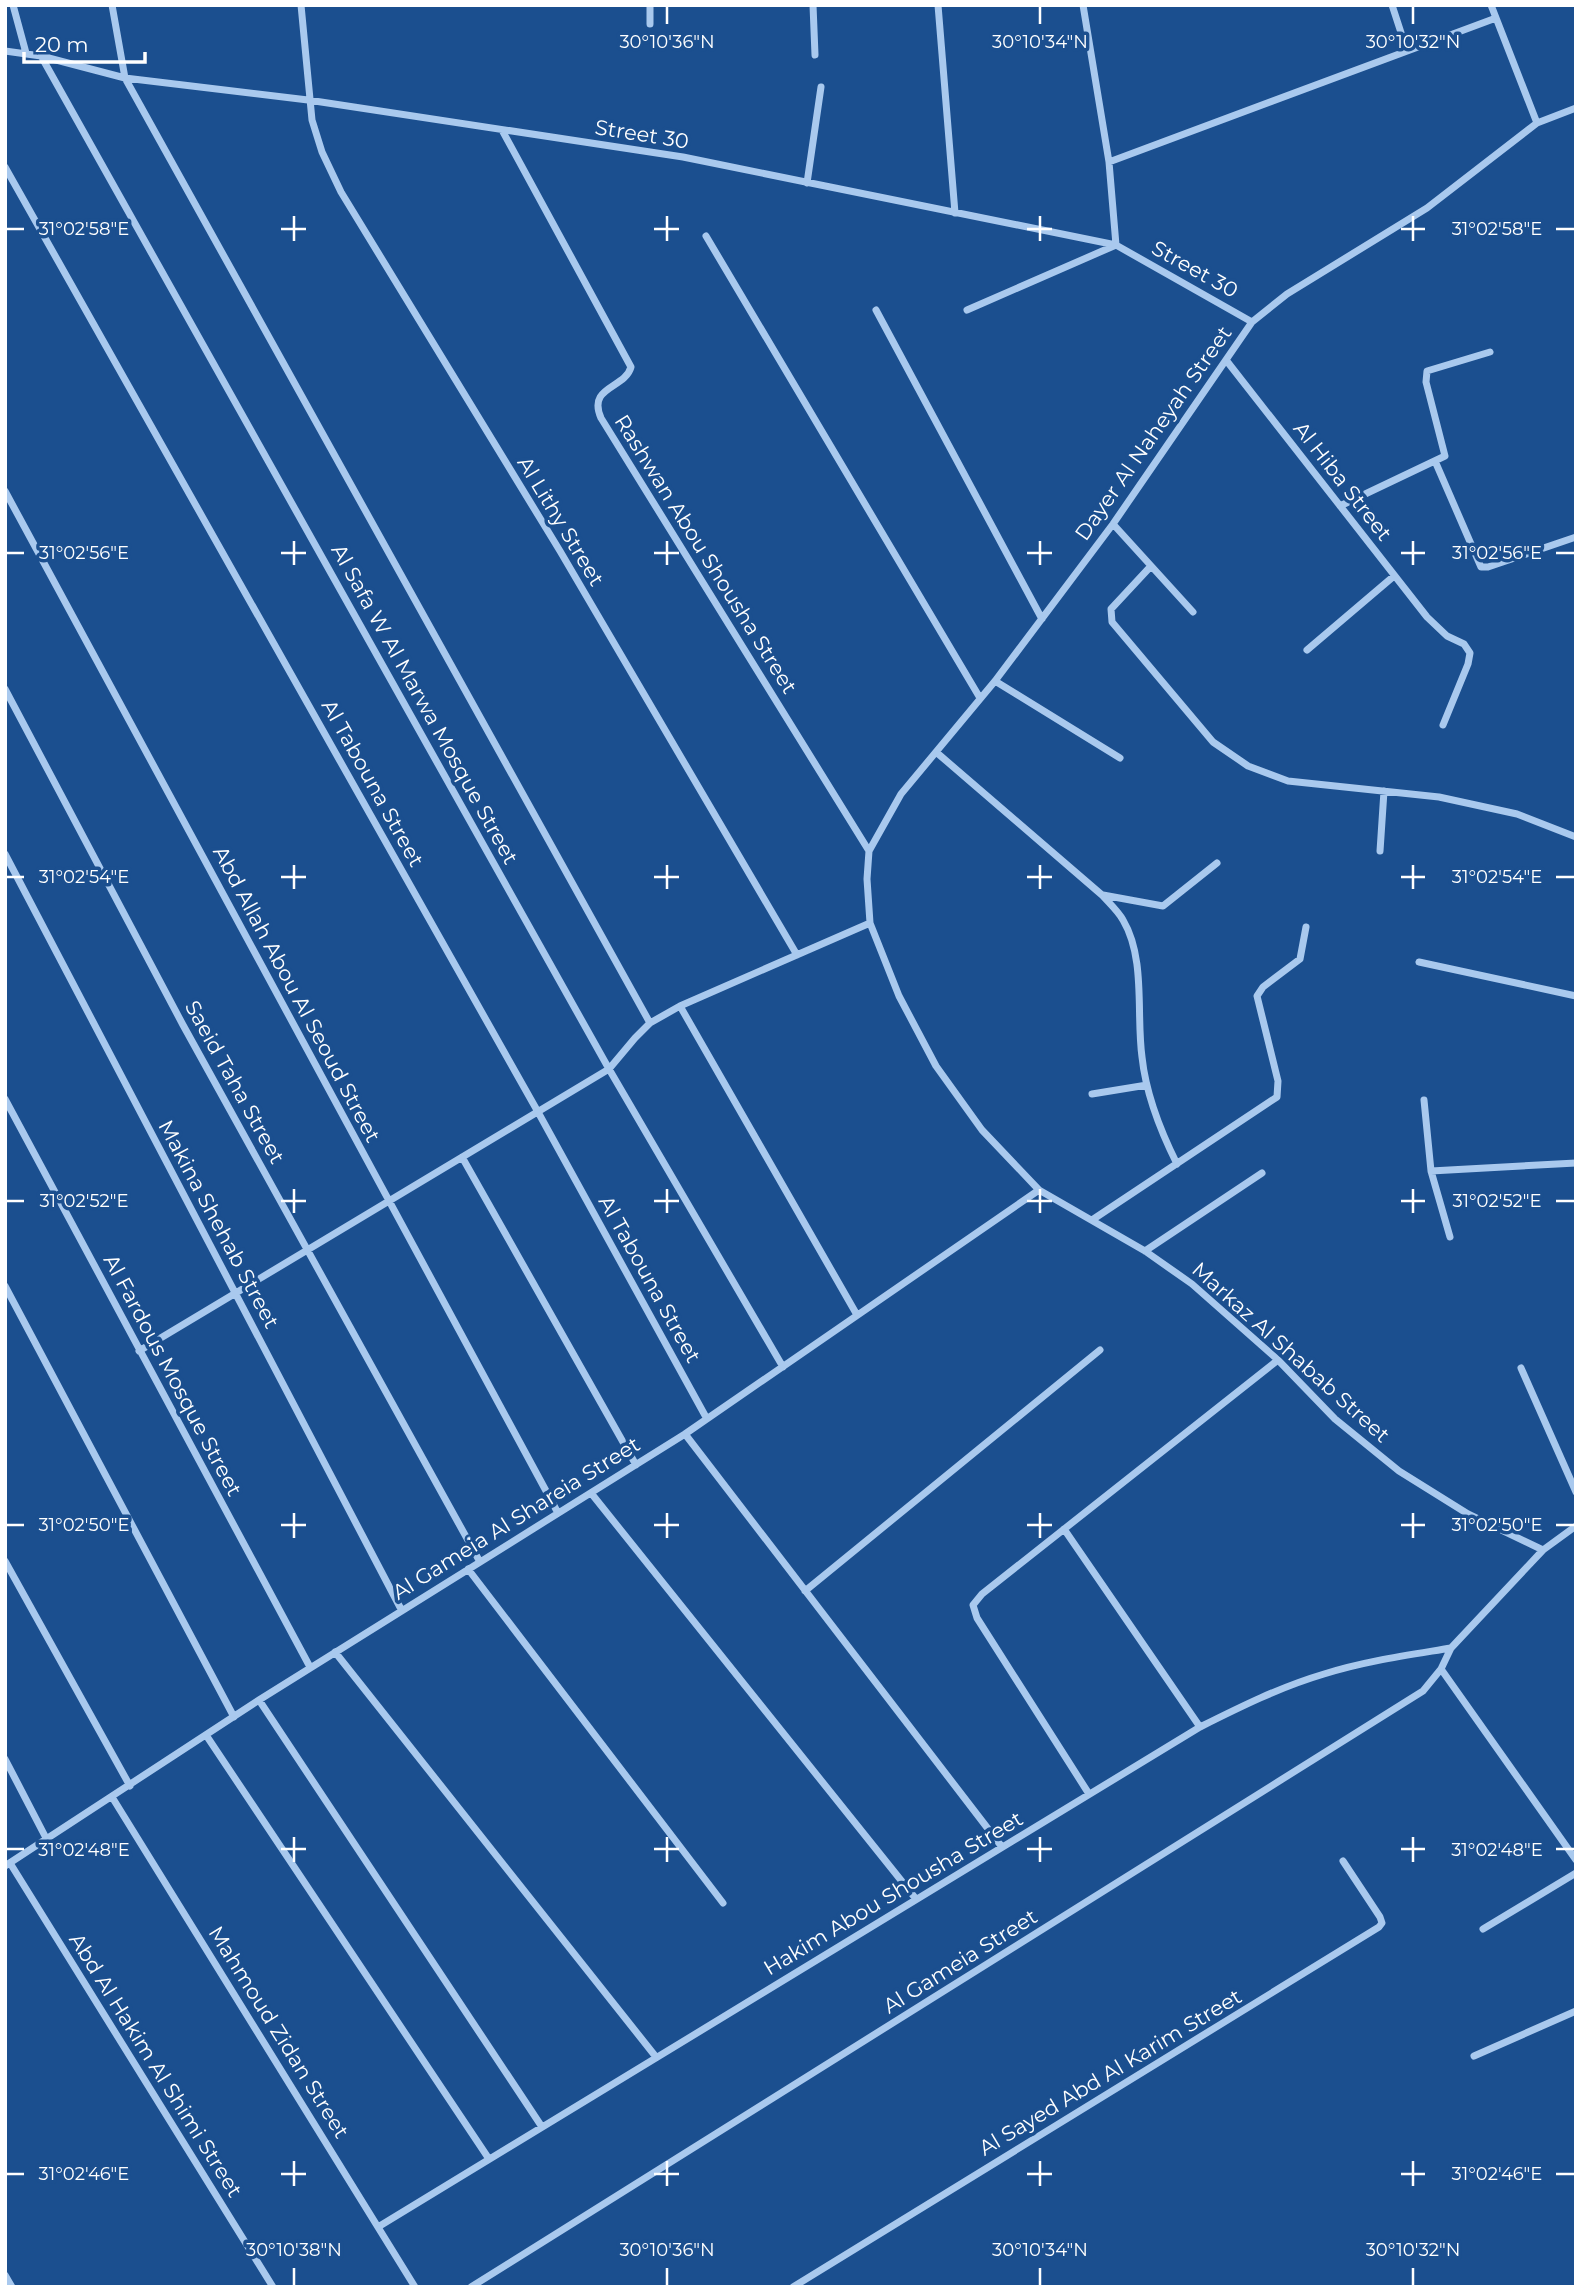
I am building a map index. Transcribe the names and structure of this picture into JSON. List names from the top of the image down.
{
  "streets": {
    "street": [
      "Street 30",
      "Dayer Al Naheyah Street",
      "Al Hiba Street",
      "Al Lithy Street",
      "Rashwan Abou Shousha Street",
      "Al Safa W Al Marwa Mosque Street",
      "Al Tabouna Street",
      "Abd Allah Abou Al Seoud Street",
      "Saeid Taha Street",
      "Makina Shehab Street",
      "Markaz Al Shabab Street",
      "Al Fardous Mosque Street",
      "Al Gameia Al Shareia Street",
      "Hakim Abou Shousha Street",
      "Al Gameia Street",
      "Mahmoud Zidan Street",
      "Abd Al Hakim Al Shimi Street",
      "Al Sayed Abd Al Karim Street"
    ]
  },
  "crossings": [
    ["Street 30", "Dayer Al Naheyah Street"],
    ["Street 30", "Al Lithy Street"],
    ["Street 30", "Rashwan Abou Shousha Street"],
    ["Street 30", "Al Safa W Al Marwa Mosque Street"],
    ["Dayer Al Naheyah Street", "Al Hiba Street"],
    ["Dayer Al Naheyah Street", "Rashwan Abou Shousha Street"],
    ["Dayer Al Naheyah Street", "Markaz Al Shabab Street"],
    ["Al Safa W Al Marwa Mosque Street", "Al Gameia Al Shareia Street"],
    ["Al Tabouna Street", "Al Gameia Al Shareia Street"],
    ["Abd Allah Abou Al Seoud Street", "Al Gameia Al Shareia Street"],
    ["Saeid Taha Street", "Al Gameia Al Shareia Street"],
    ["Makina Shehab Street", "Al Gameia Al Shareia Street"],
    ["Markaz Al Shabab Street", "Al Gameia Al Shareia Street"],
    ["Markaz Al Shabab Street", "Al Gameia Street"],
    ["Al Fardous Mosque Street", "Al Gameia Al Shareia Street"],
    ["Al Gameia Al Shareia Street", "Mahmoud Zidan Street"],
    ["Al Gameia Al Shareia Street", "Abd Al Hakim Al Shimi Street"],
    ["Hakim Abou Shousha Street", "Al Gameia Street"],
    ["Hakim Abou Shousha Street", "Mahmoud Zidan Street"]
  ],
  "scale_bar": "20 m",
  "coordinates": [
    "30°10'36\"N",
    "30°10'34\"N",
    "30°10'32\"N",
    "31°02'58\"E",
    "31°02'56\"E",
    "31°02'54\"E",
    "31°02'52\"E",
    "31°02'50\"E",
    "31°02'48\"E",
    "31°02'46\"E",
    "30°10'38\"N"
  ]
}
